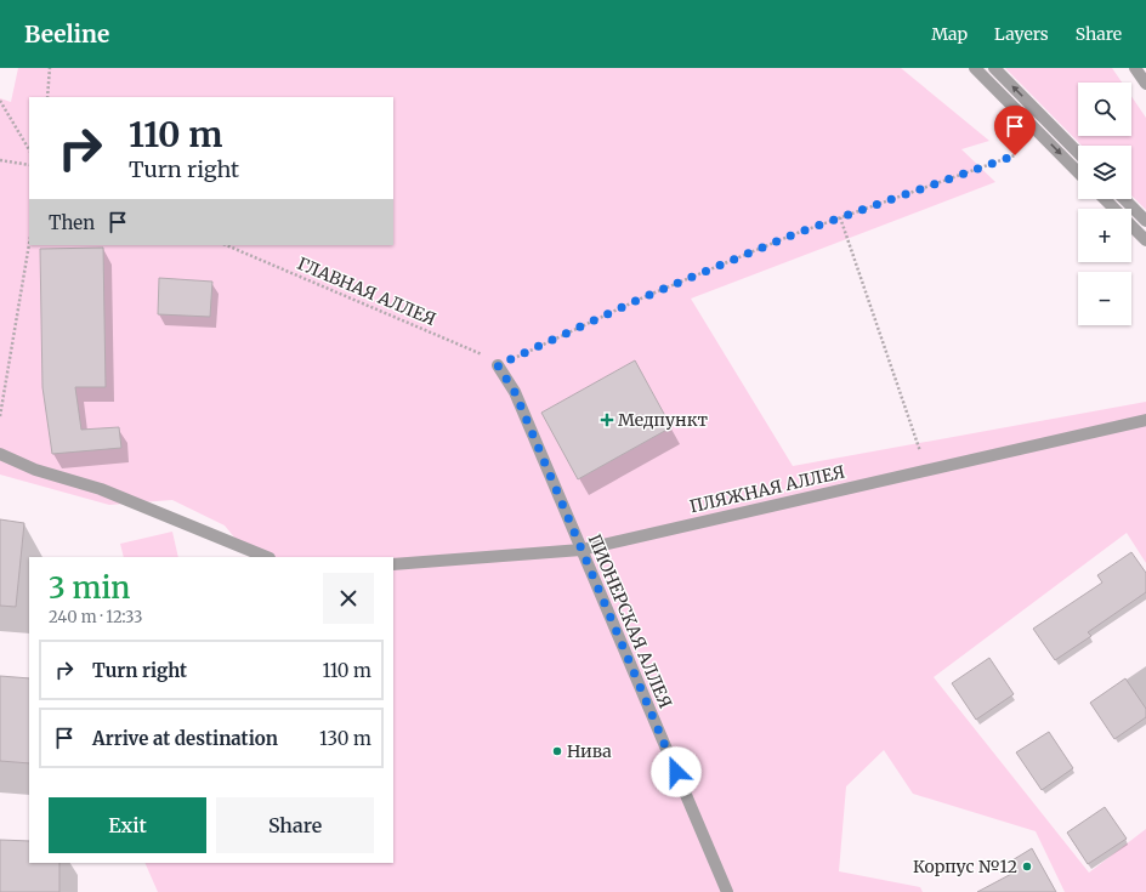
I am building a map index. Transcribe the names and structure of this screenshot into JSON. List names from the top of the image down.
{
  "streets": {
    "street": ["ПЛЯЖНАЯ АЛЛЕЯ", "ПИОНЕРСКАЯ АЛЛЕЯ"],
    "path": ["ГЛАВНАЯ АЛЛЕЯ"]
  },
  "crossings": [
    ["ГЛАВНАЯ АЛЛЕЯ", "ПИОНЕРСКАЯ АЛЛЕЯ"],
    ["ПЛЯЖНАЯ АЛЛЕЯ", "ПИОНЕРСКАЯ АЛЛЕЯ"]
  ],
  "places": {
    "health": ["Медпункт"],
    "other": ["Нива", "Корпус №12"]
  },
  "page": {
    "header": "Beeline",
    "nav": ["Map", "Layers", "Share"],
    "map_buttons": ["+", "−"],
    "turn": ["110 m", "Turn right"],
    "then": "Then",
    "heading": ["3 min", "240 m · 12:33"],
    "list": [
      {
        "name": "Turn right",
        "value": "110 m"
      },
      {
        "name": "Arrive at destination",
        "value": "130 m"
      }
    ],
    "buttons": ["Exit", "Share"]
  }
}
